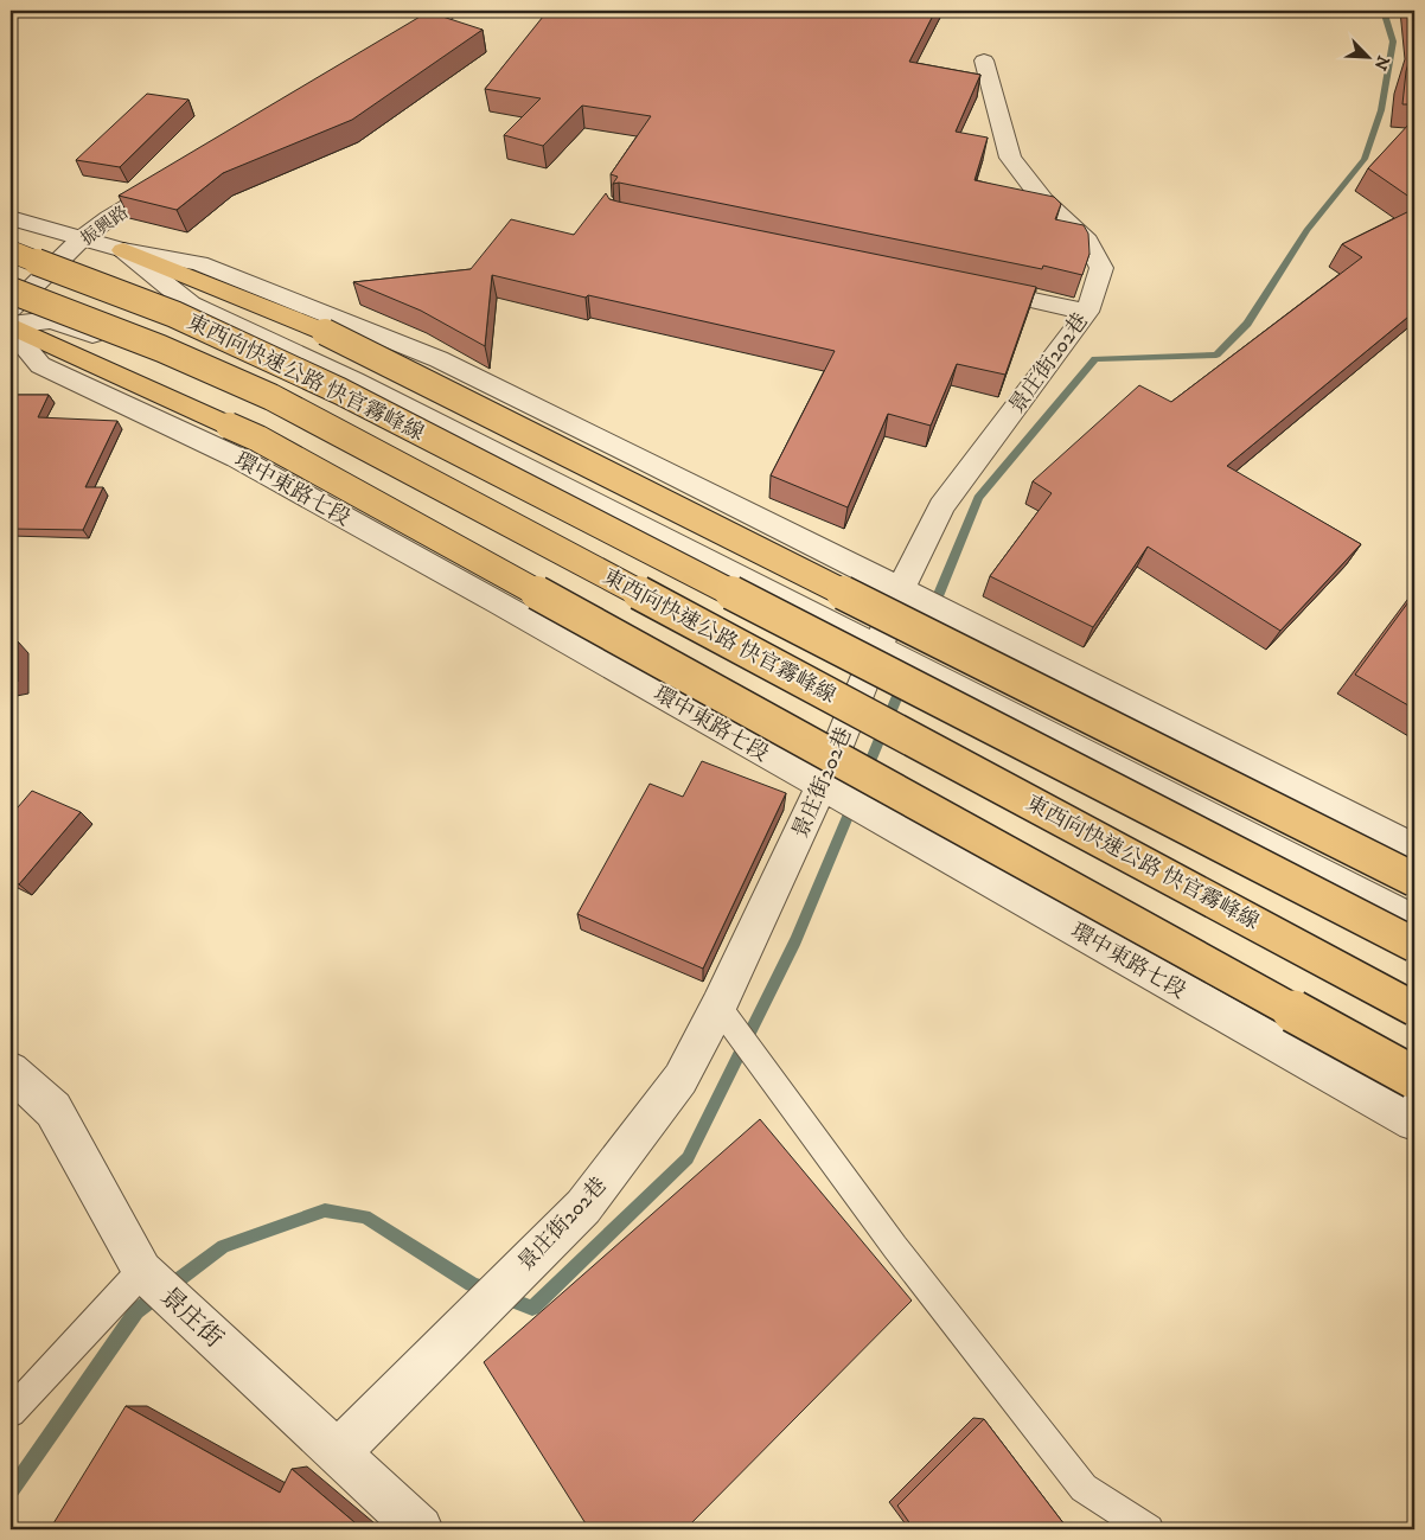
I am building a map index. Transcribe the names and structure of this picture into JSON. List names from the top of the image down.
{
  "streets": {
    "highway": ["東西向快速公路 快官霧峰線"],
    "street": [
      "振興路",
      "景庄街202巷",
      "環中東路七段",
      "景庄街"
    ]
  },
  "crossings": [
    ["景庄街202巷", "環中東路七段"],
    ["景庄街202巷", "景庄街"]
  ],
  "north": "bottom right"
}
